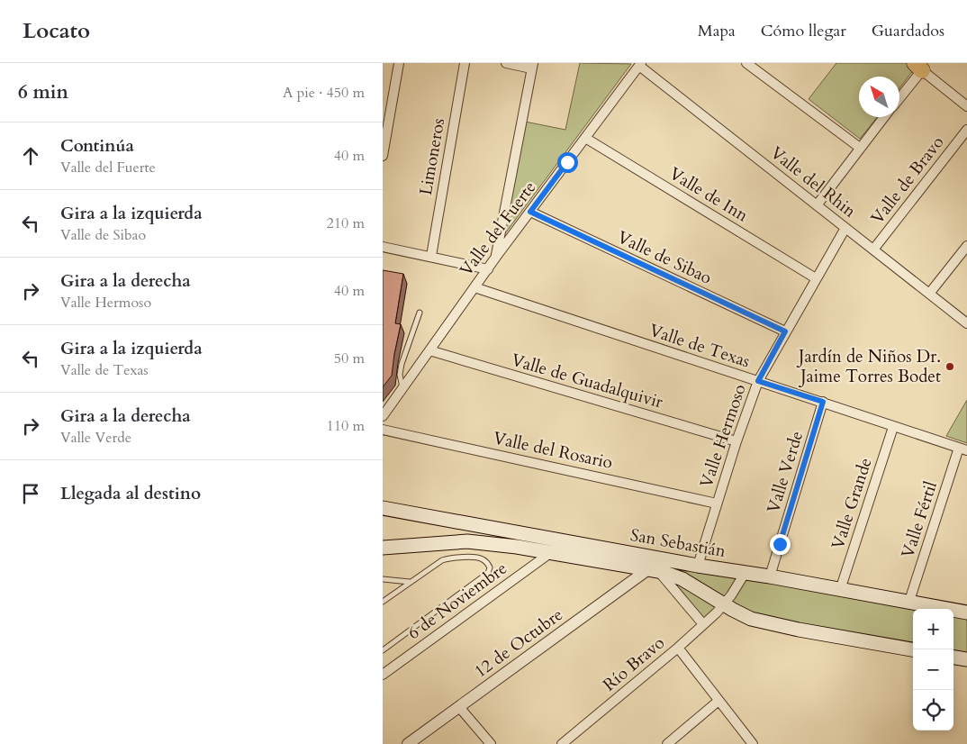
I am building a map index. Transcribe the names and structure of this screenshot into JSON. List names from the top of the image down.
{
  "streets": {
    "main road": ["San Sebastián"],
    "street": [
      "Limoneros",
      "Valle de Bravo",
      "Valle del Rhin",
      "Valle de Inn",
      "Valle del Fuerte",
      "Valle de Sibao",
      "Valle de Texas",
      "Valle de Guadalquivir",
      "Valle Hermoso",
      "Valle del Rosario",
      "Valle Verde",
      "Valle Grande",
      "Valle Fértil",
      "6 de Noviembre",
      "12 de Octubre",
      "Río Bravo"
    ]
  },
  "crossings": [
    ["Valle de Bravo", "Valle del Rhin"],
    ["Valle del Rhin", "Valle del Fuerte"],
    ["Valle del Rhin", "Valle Hermoso"],
    ["Valle de Inn", "Valle del Fuerte"],
    ["Valle de Inn", "Valle Hermoso"],
    ["Valle del Fuerte", "Valle de Sibao"],
    ["Valle del Fuerte", "Valle de Texas"],
    ["Valle del Fuerte", "Valle de Guadalquivir"],
    ["Valle de Sibao", "Valle Hermoso"],
    ["Valle de Texas", "Valle Hermoso"],
    ["Valle de Texas", "Valle Verde"],
    ["Valle de Texas", "Valle Grande"],
    ["Valle de Texas", "Valle Fértil"],
    ["Valle de Guadalquivir", "Valle Hermoso"],
    ["Valle Hermoso", "Valle del Rosario"],
    ["Valle Hermoso", "San Sebastián"],
    ["Valle Verde", "San Sebastián"],
    ["Valle Grande", "San Sebastián"],
    ["Valle Fértil", "San Sebastián"],
    ["San Sebastián", "6 de Noviembre"],
    ["San Sebastián", "12 de Octubre"],
    ["San Sebastián", "Río Bravo"]
  ],
  "places": ["Jardín de Niños Dr. Jaime Torres Bodet"],
  "north": "top left",
  "page": {
    "header": "Locato",
    "nav": ["Mapa", "Cómo llegar", "Guardados"],
    "heading": ["6 min", "A pie · 450 m"],
    "list": [
      ["Continúa", "Valle del Fuerte", "40 m"],
      ["Gira a la izquierda", "Valle de Sibao", "210 m"],
      ["Gira a la derecha", "Valle Hermoso", "40 m"],
      ["Gira a la izquierda", "Valle de Texas", "50 m"],
      ["Gira a la derecha", "Valle Verde", "110 m"],
      "Llegada al destino"
    ],
    "map_buttons": ["+", "−"]
  }
}
